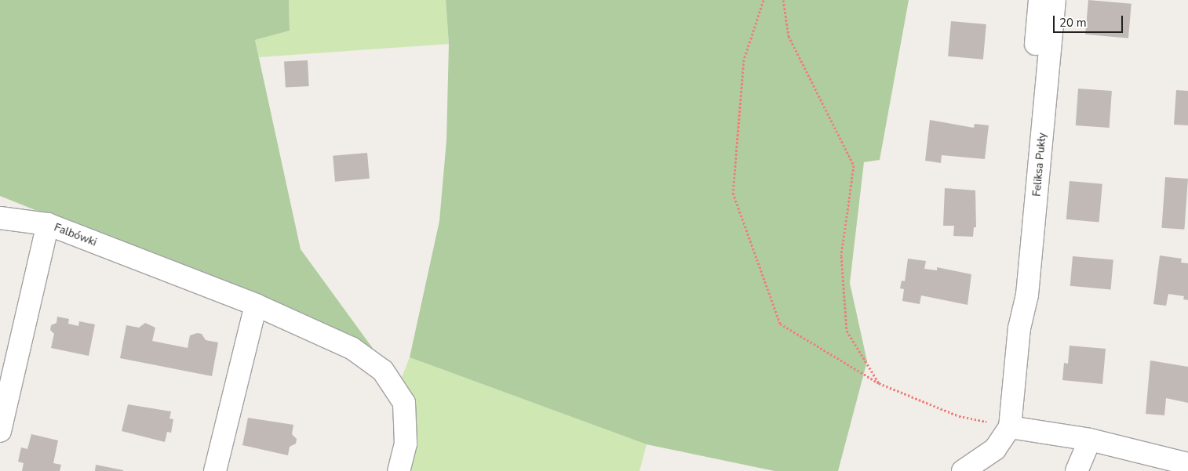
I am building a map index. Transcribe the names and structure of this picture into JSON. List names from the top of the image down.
{
  "streets": {
    "street": ["Feliksa Pukły", "Falbówki"]
  },
  "scale_bar": "20 m"
}
